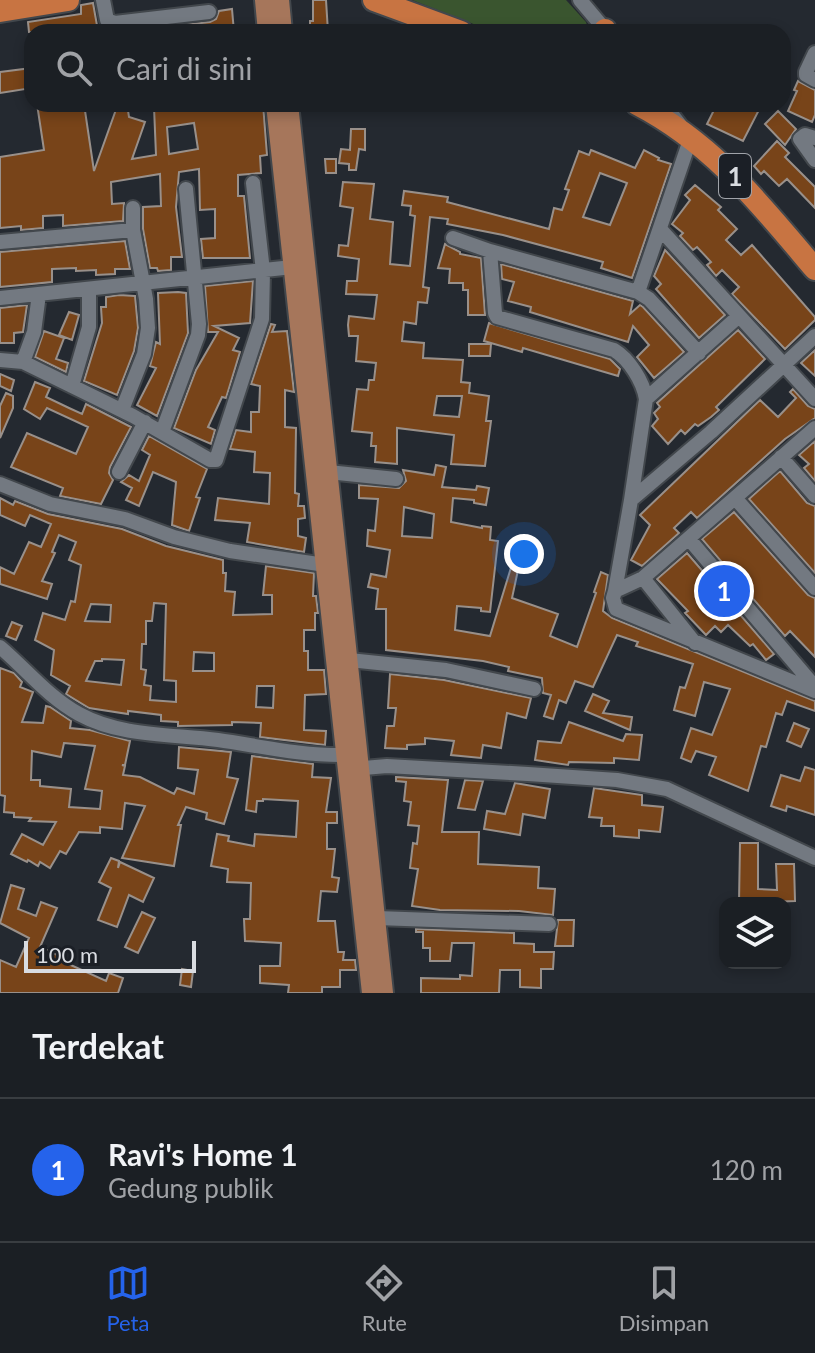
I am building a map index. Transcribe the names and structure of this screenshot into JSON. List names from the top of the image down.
{
  "streets": {
    "highway": ["1"]
  },
  "scale_bar": "100 m",
  "page": {
    "search": "Cari di sini",
    "pins": "1",
    "scale": "100 m",
    "heading": "Terdekat",
    "list": [
      {
        "mark": "1",
        "name": "Ravi's Home 1",
        "note": "Gedung publik",
        "value": "120 m"
      }
    ],
    "nav": ["Peta", "Rute", "Disimpan"]
  }
}
